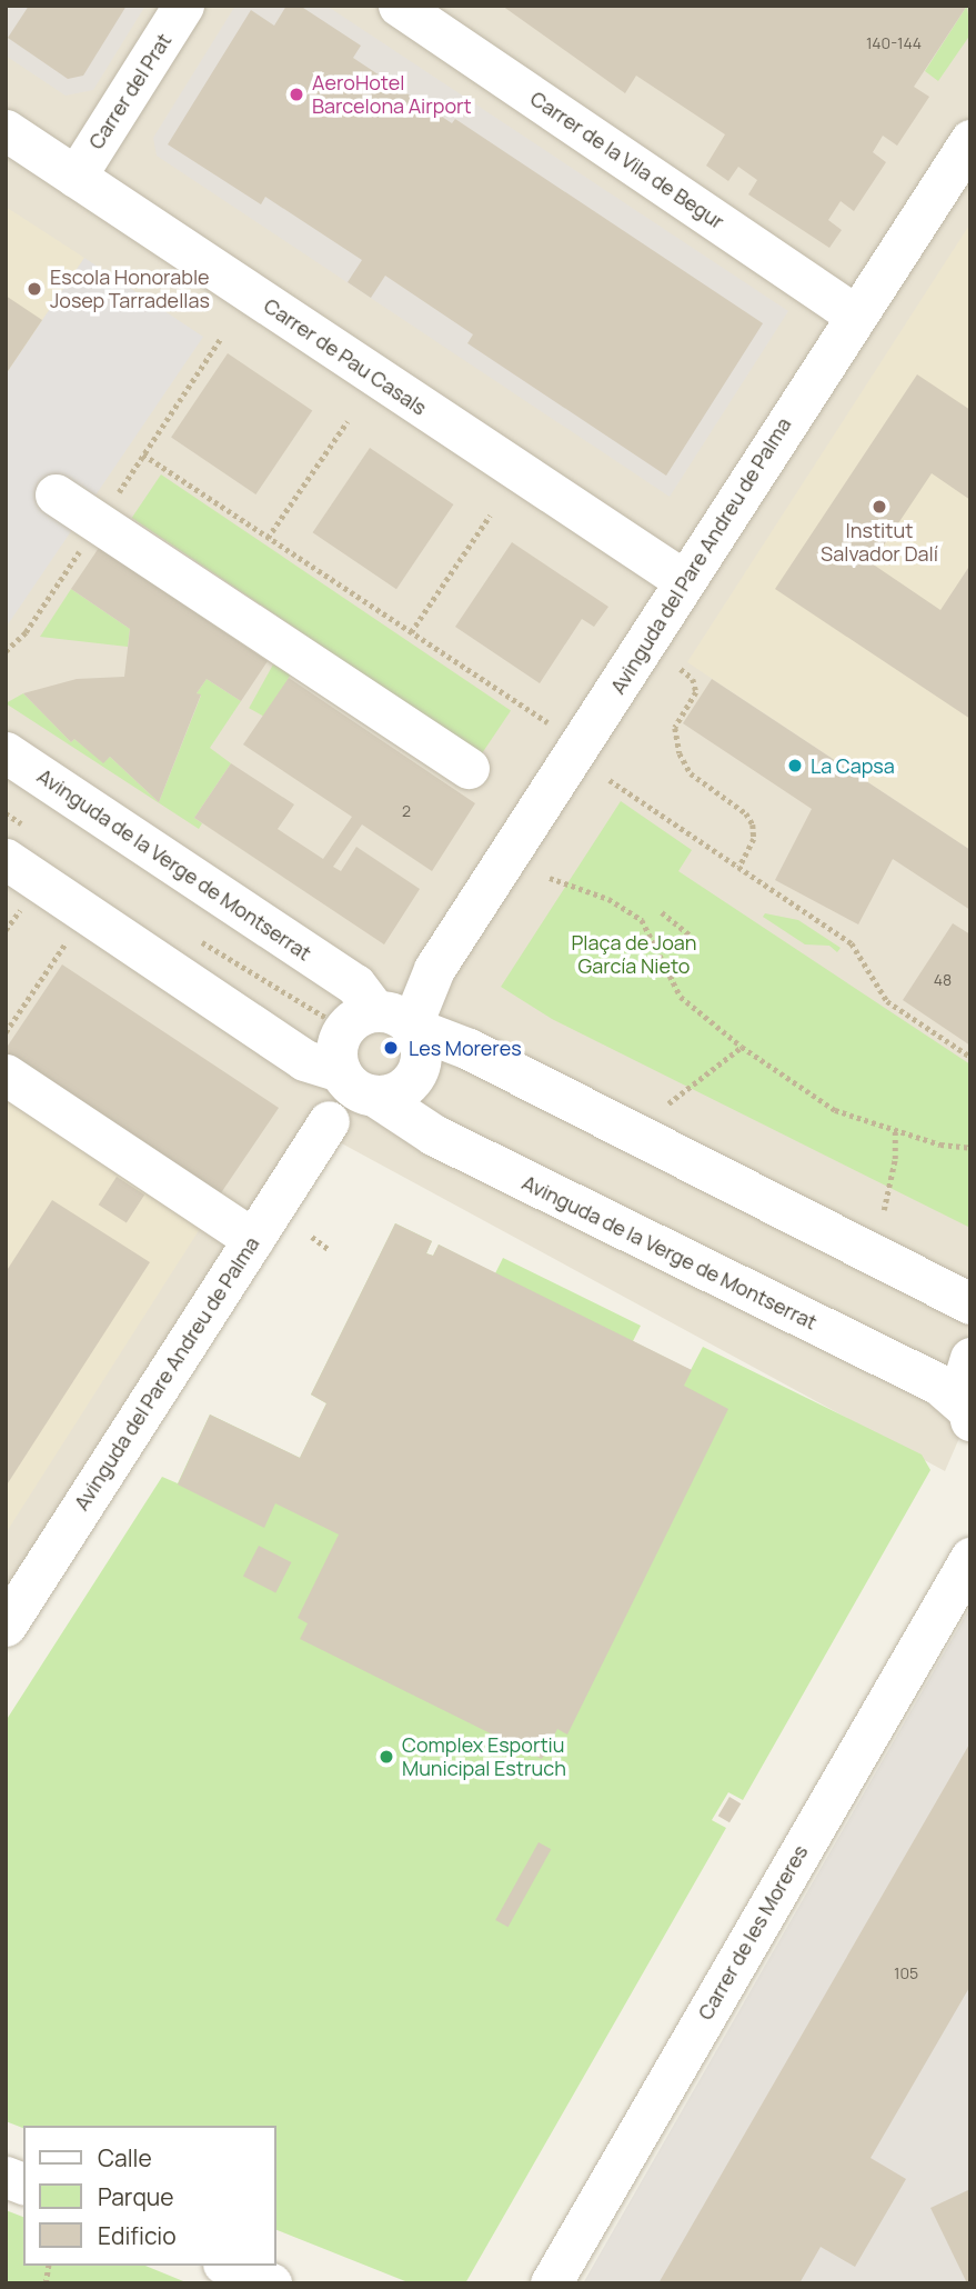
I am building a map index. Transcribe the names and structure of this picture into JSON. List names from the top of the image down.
{
  "streets": {
    "street": [
      "Carrer del Prat",
      "Carrer de la Vila de Begur",
      "Carrer de Pau Casals",
      "Avinguda del Pare Andreu de Palma",
      "Avinguda de la Verge de Montserrat",
      "Carrer de les Moreres"
    ]
  },
  "crossings": [
    ["Carrer del Prat", "Carrer de Pau Casals"],
    ["Carrer de la Vila de Begur", "Avinguda del Pare Andreu de Palma"],
    ["Carrer de Pau Casals", "Avinguda del Pare Andreu de Palma"],
    ["Avinguda del Pare Andreu de Palma", "Avinguda de la Verge de Montserrat"]
  ],
  "parks": ["Plaça de Joan García Nieto"],
  "places": [
    "AeroHotel Barcelona Airport",
    "Escola Honorable Josep Tarradellas",
    "Institut Salvador Dalí",
    "La Capsa",
    "Les Moreres",
    "Complex Esportiu Municipal Estruch"
  ],
  "house_numbers": [
    "140-144",
    "2",
    "48",
    "105"
  ],
  "legend": ["Calle", "Parque", "Edificio"]
}
